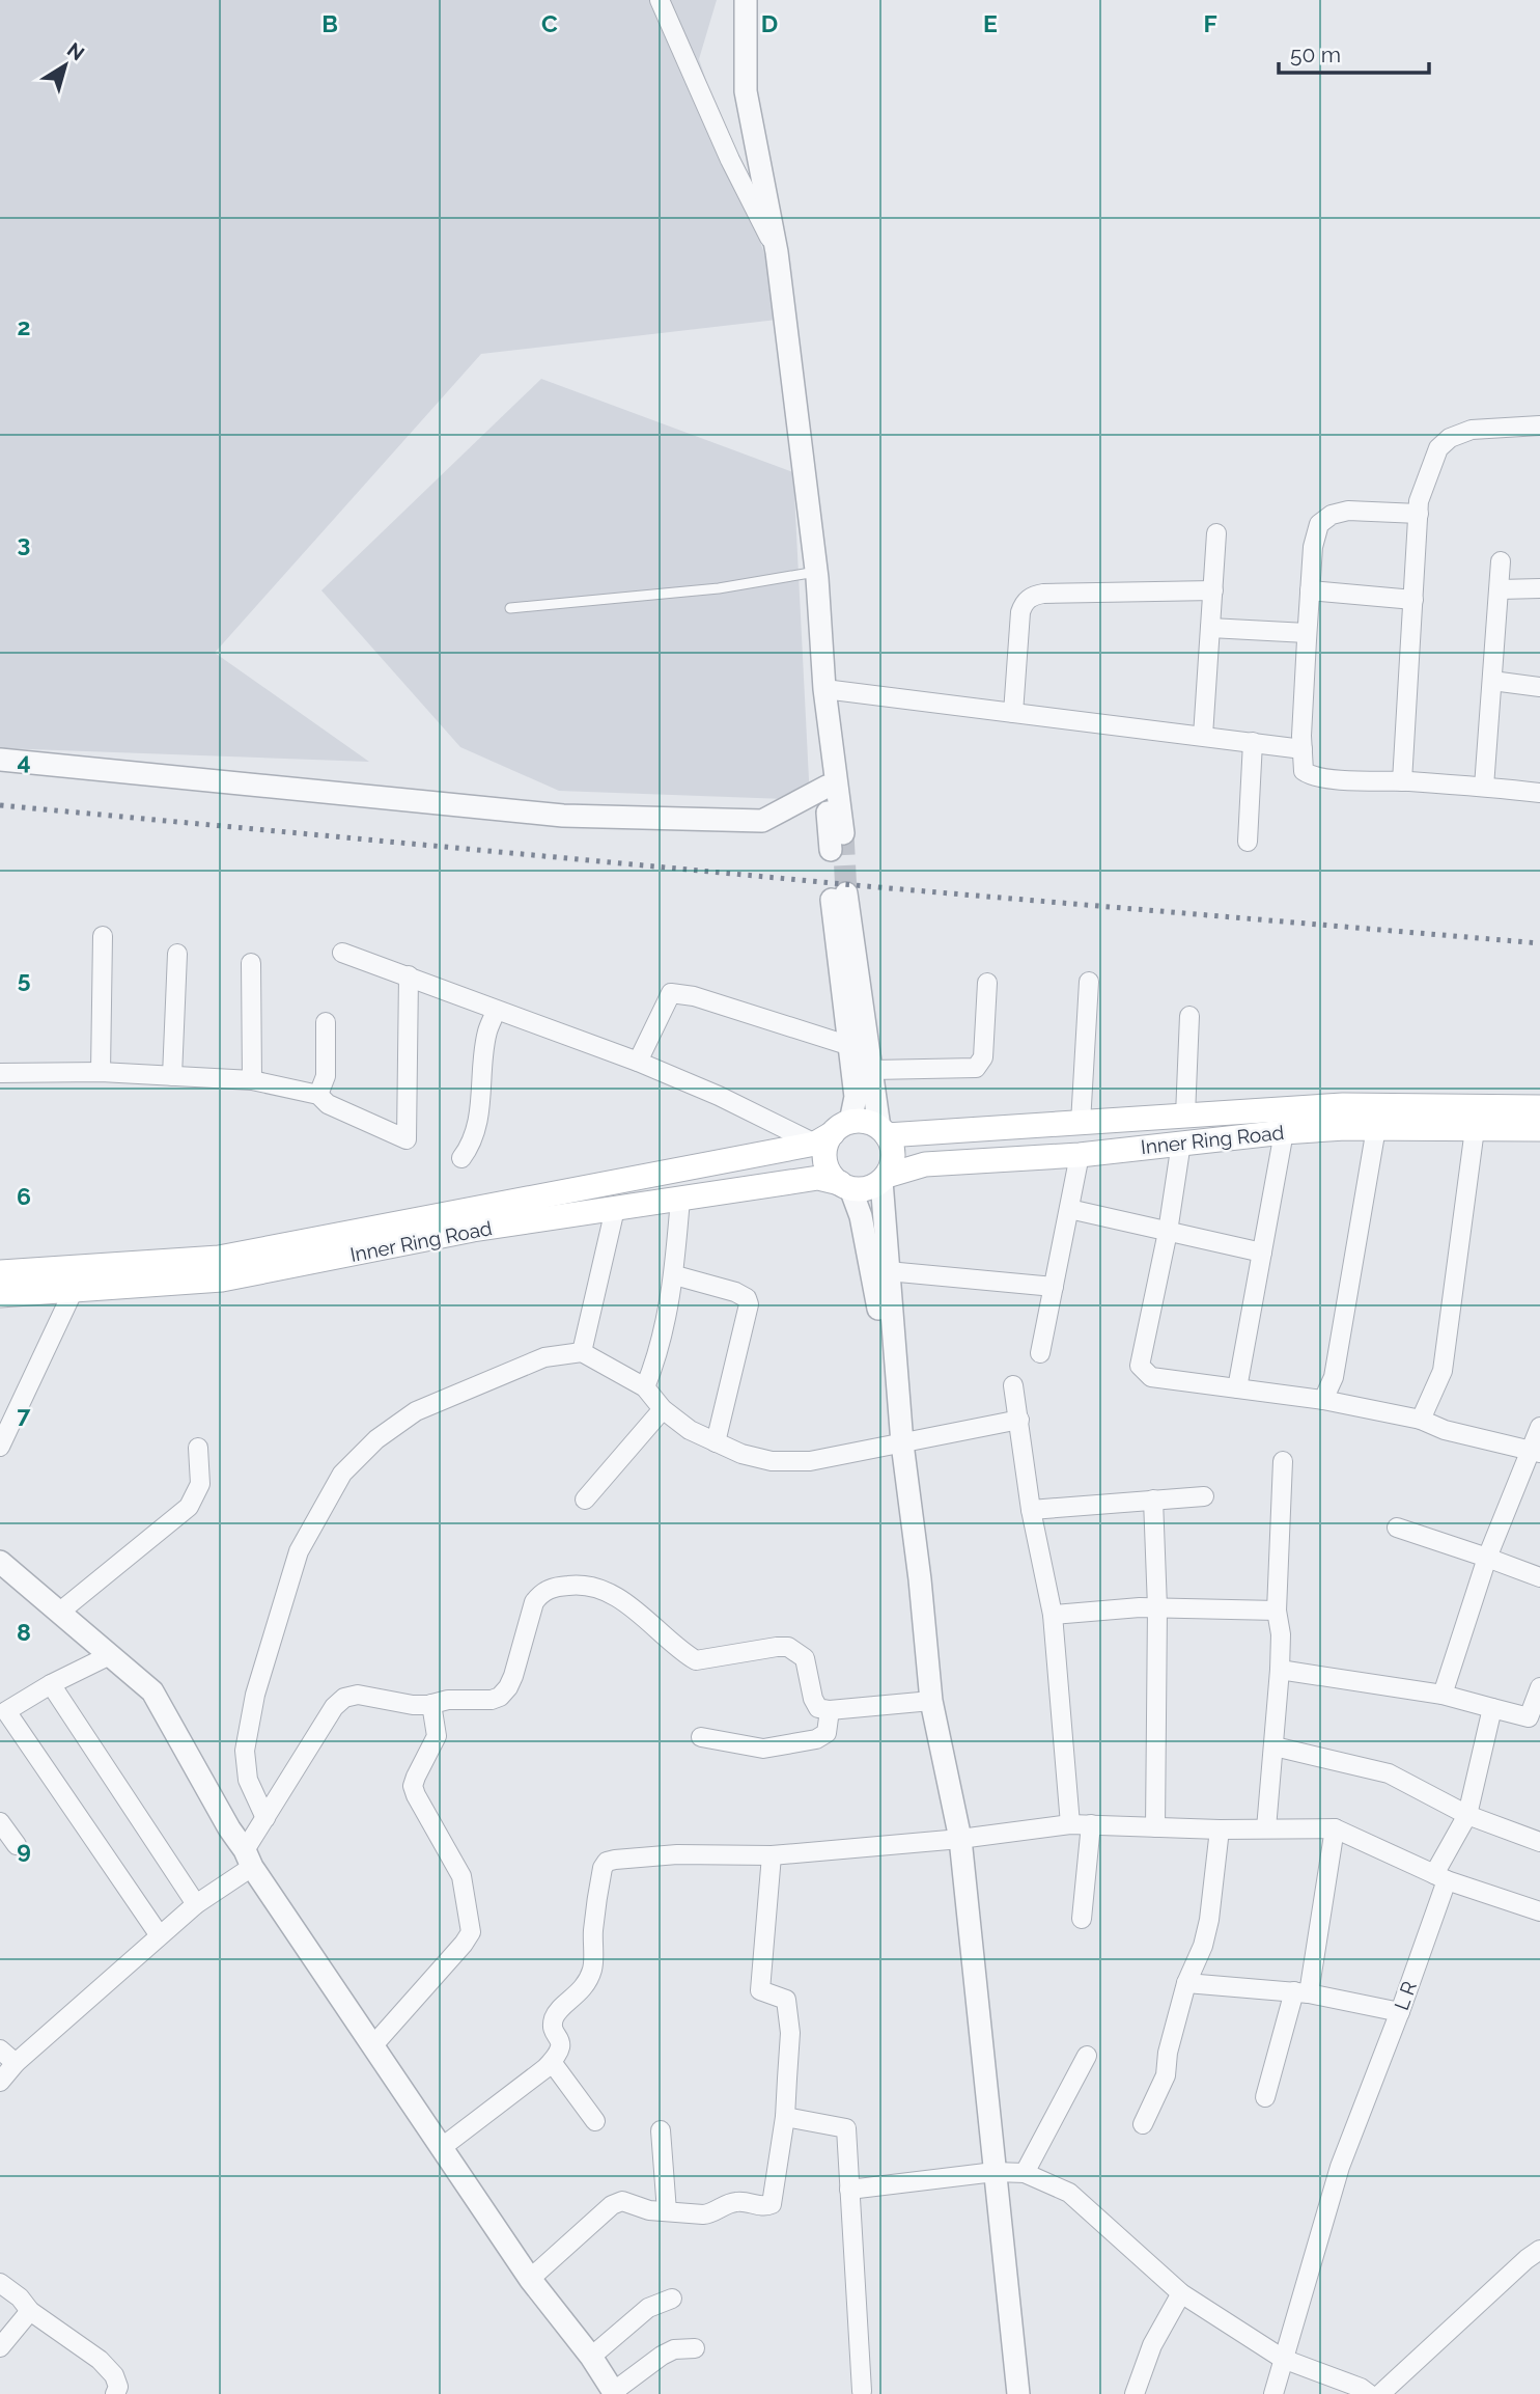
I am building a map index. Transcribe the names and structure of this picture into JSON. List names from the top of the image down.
{
  "streets": {
    "main road": ["Inner Ring Road"],
    "street": ["L R"]
  },
  "scale_bar": "50 m",
  "north": "top right",
  "grid": {
    "columns": [
      "B",
      "C",
      "D",
      "E",
      "F"
    ],
    "rows": [
      "2",
      "3",
      "4",
      "5",
      "6",
      "7",
      "8",
      "9"
    ]
  }
}
